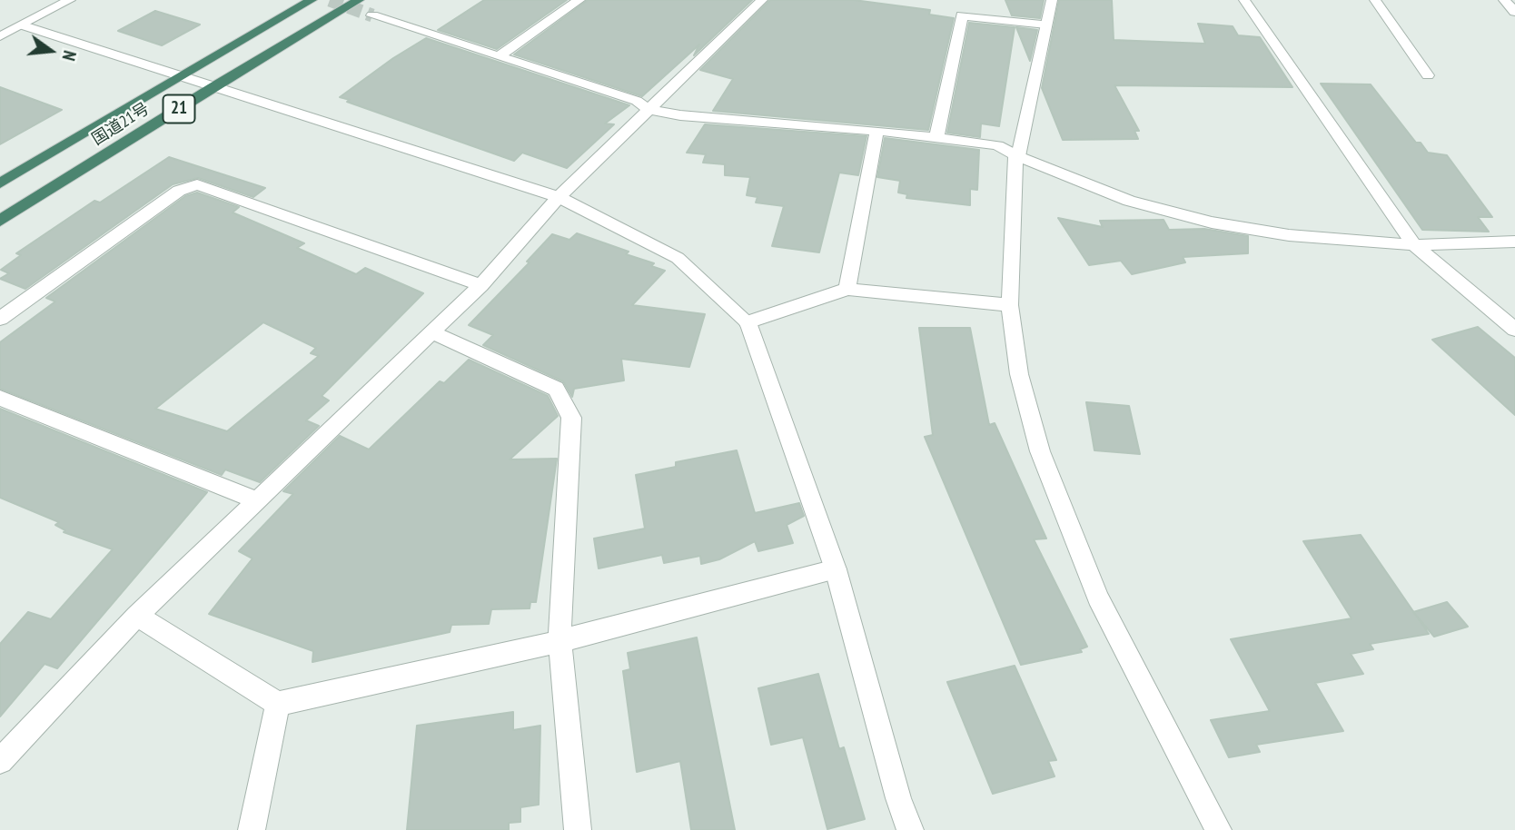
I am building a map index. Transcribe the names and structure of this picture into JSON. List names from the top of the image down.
{
  "streets": {
    "highway": ["21", "国道21号"]
  },
  "north": "right"
}
